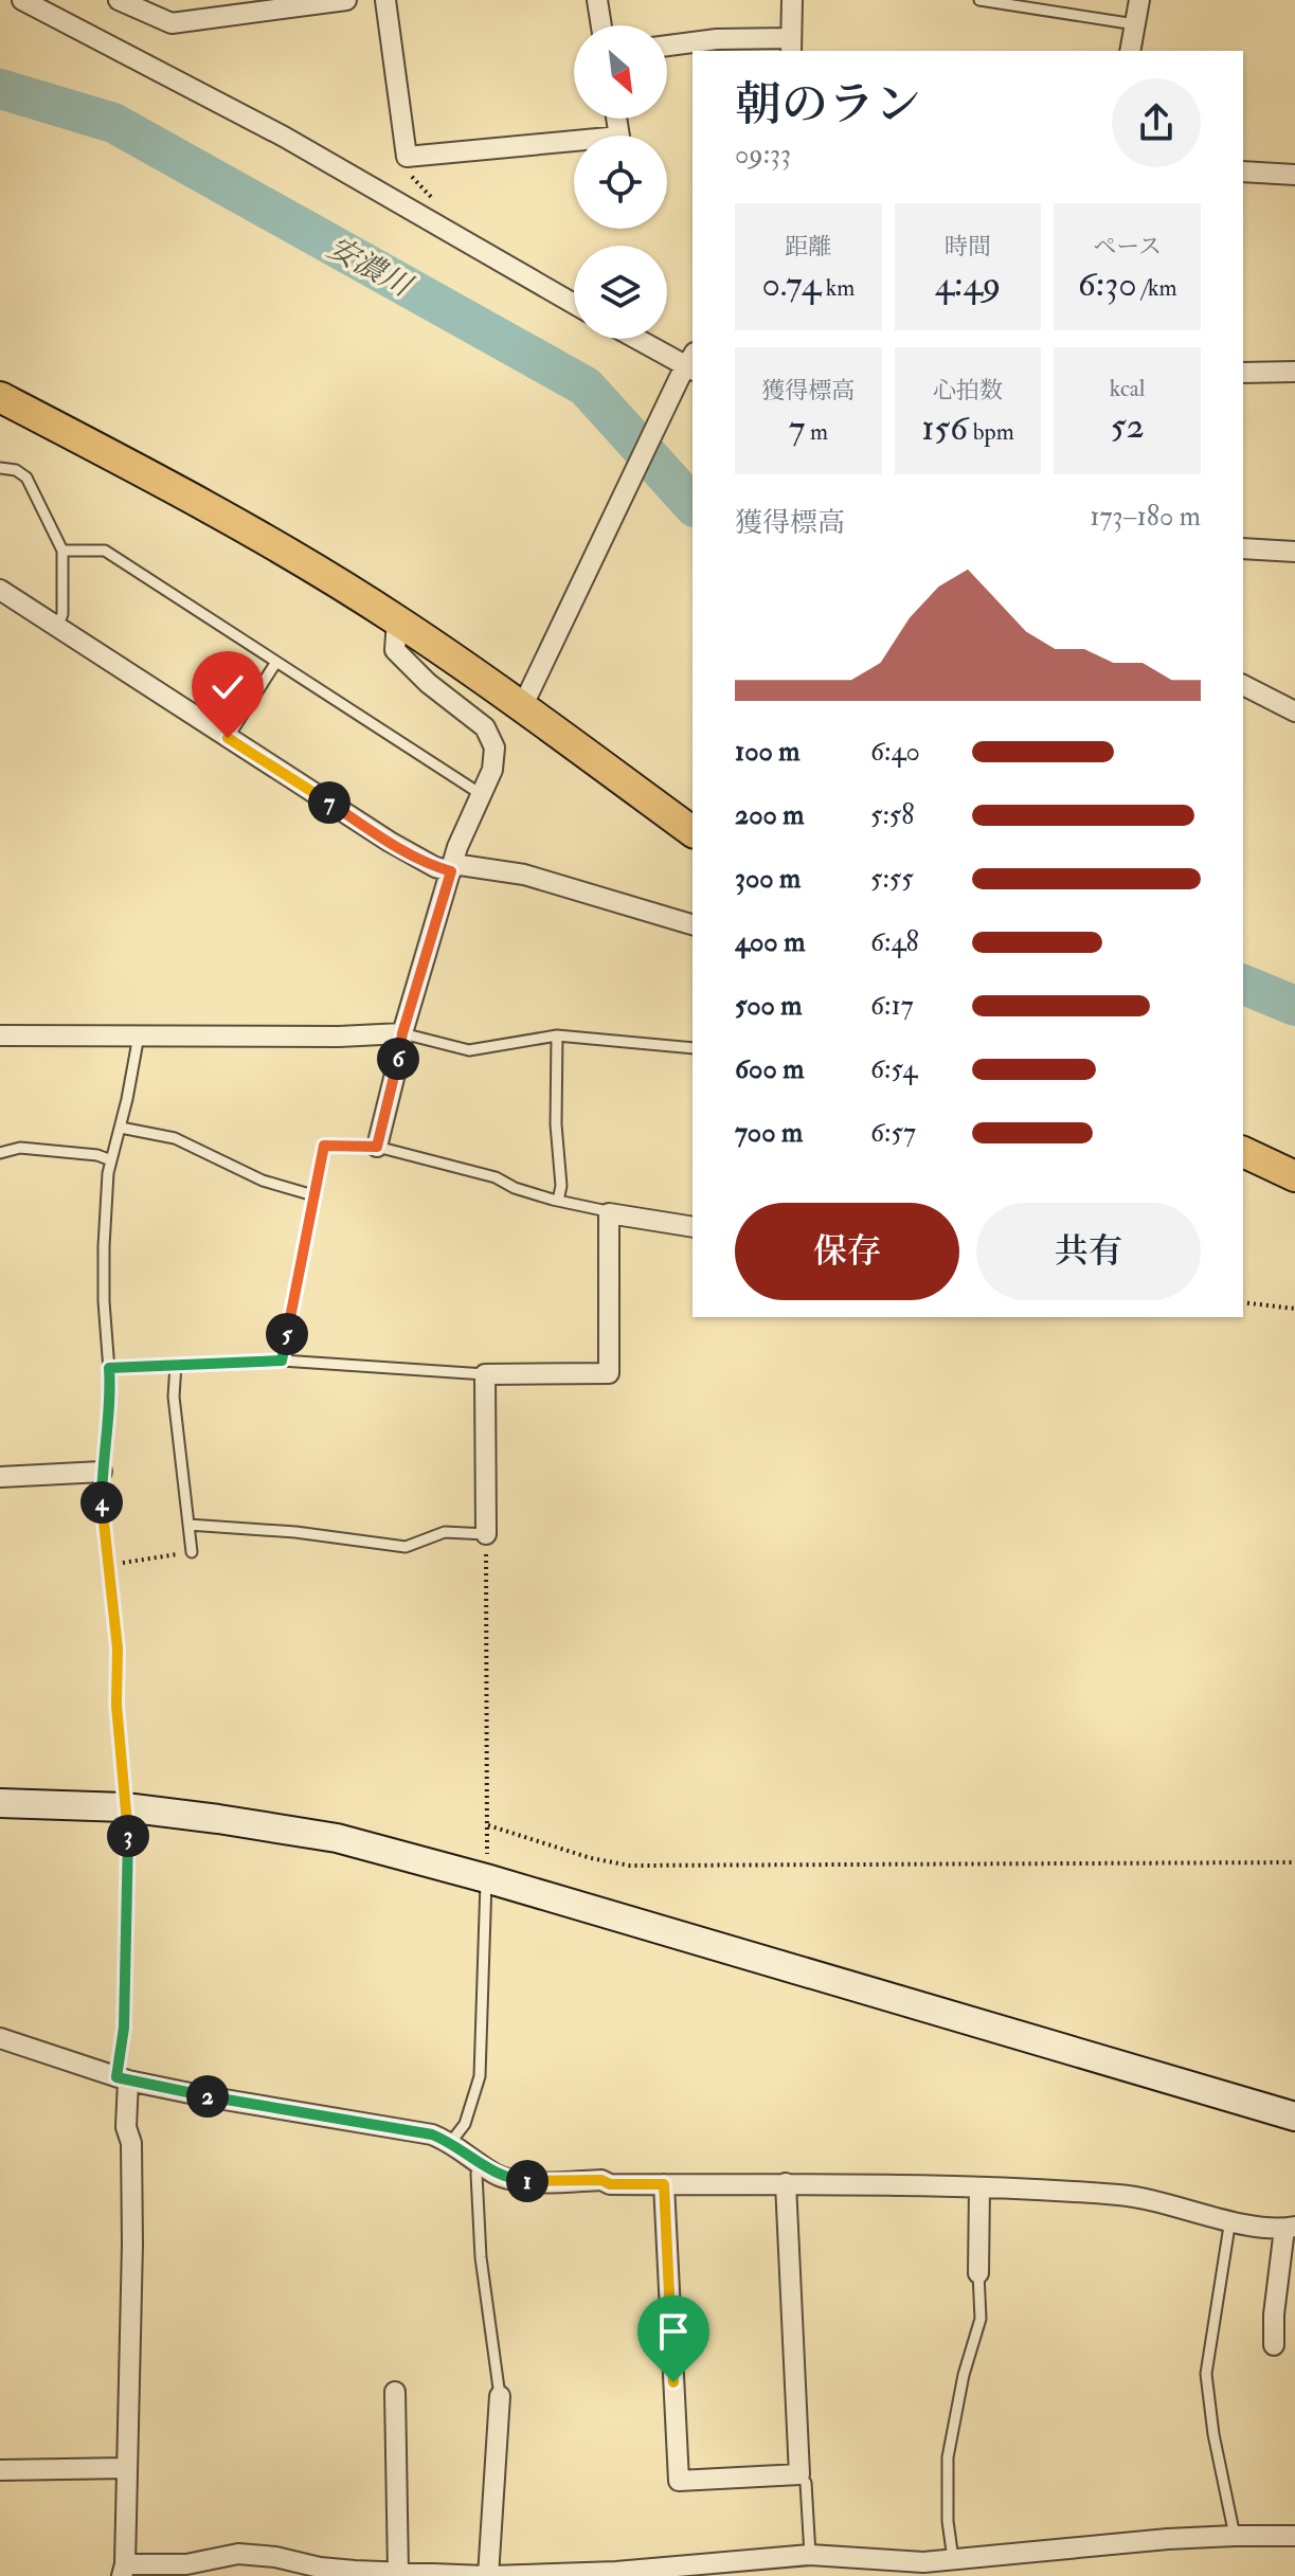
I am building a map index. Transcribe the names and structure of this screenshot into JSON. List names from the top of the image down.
{
  "water": ["安濃川"],
  "north": "bottom right",
  "page": {
    "heading": ["朝のラン", "09:33"],
    "stats": [
      ["距離", "0.74 km"],
      ["時間", "4:49"],
      ["ペース", "6:30 /km"],
      ["獲得標高", "7 m"],
      ["心拍数", "156 bpm"],
      ["kcal", "52"]
    ],
    "chart": ["獲得標高", "173–180 m"],
    "list": [
      {
        "name": "100 m",
        "note": "6:40"
      },
      {
        "name": "200 m",
        "note": "5:58"
      },
      {
        "name": "300 m",
        "note": "5:55"
      },
      {
        "name": "400 m",
        "note": "6:48"
      },
      {
        "name": "500 m",
        "note": "6:17"
      },
      {
        "name": "600 m",
        "note": "6:54"
      },
      {
        "name": "700 m",
        "note": "6:57"
      }
    ],
    "pins": [
      "7",
      "6",
      "5",
      "4",
      "3",
      "2",
      "1"
    ],
    "buttons": ["保存", "共有"]
  }
}
